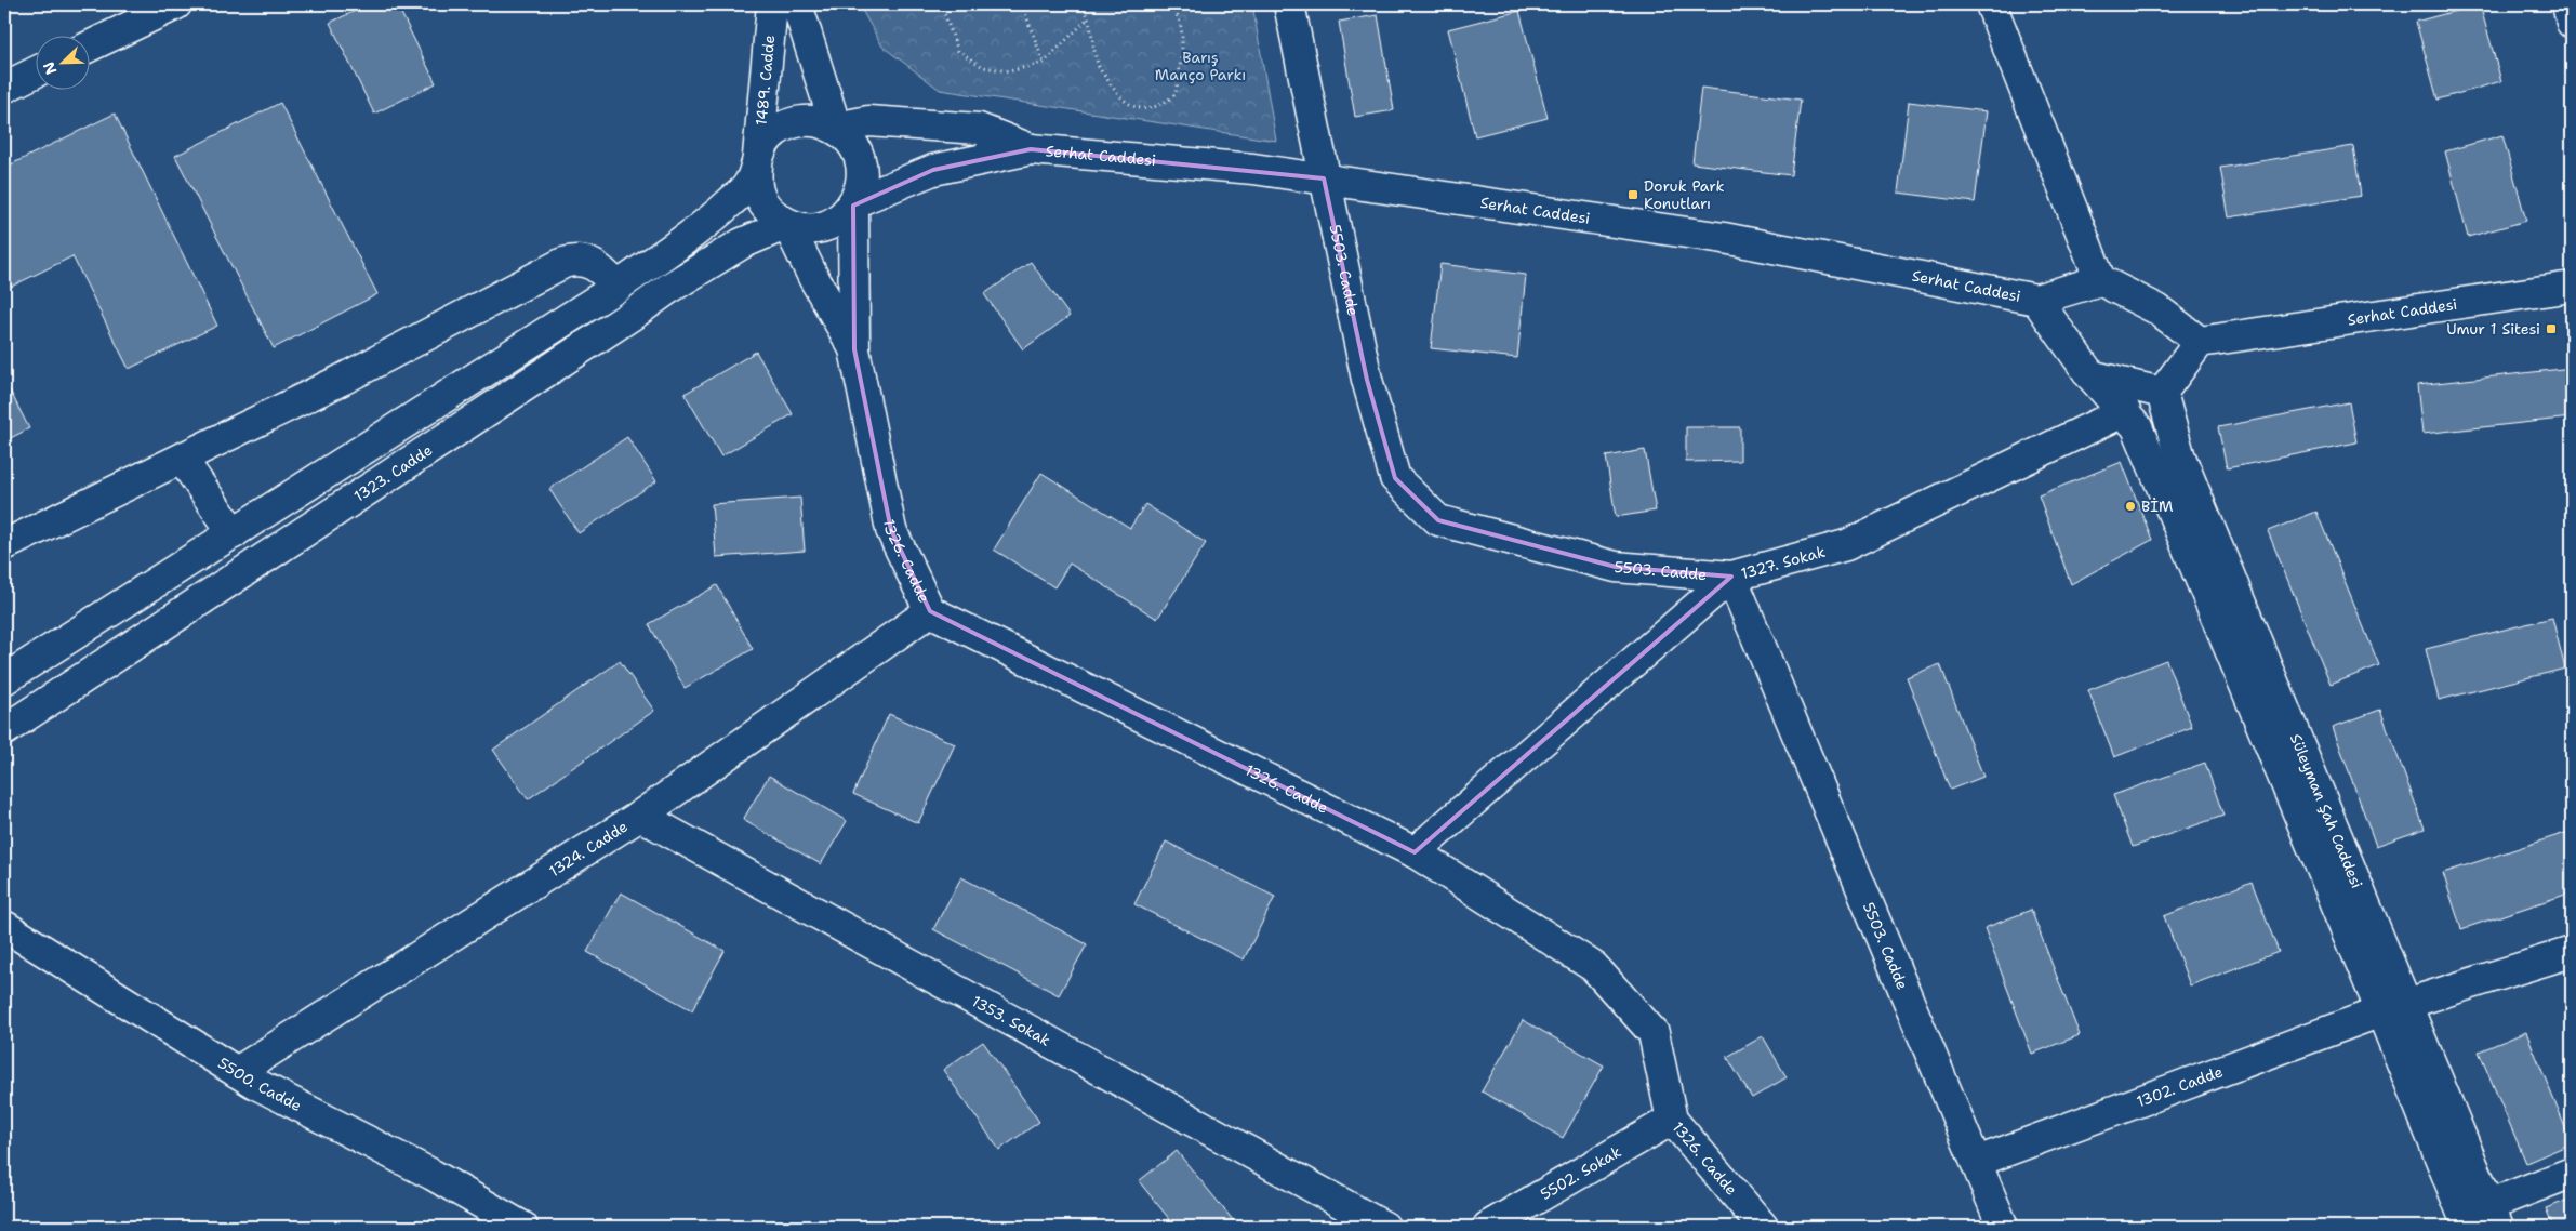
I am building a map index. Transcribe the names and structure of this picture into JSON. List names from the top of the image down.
{
  "streets": {
    "street": [
      "1489. Cadde",
      "Serhat Caddesi",
      "5503. Cadde",
      "1323. Cadde",
      "1326. Cadde",
      "1327. Sokak",
      "Süleyman Şah Caddesi",
      "1324. Cadde",
      "1353. Sokak",
      "5500. Cadde",
      "1302. Cadde",
      "5502. Sokak"
    ]
  },
  "crossings": [
    ["1489. Cadde", "1323. Cadde"],
    ["Serhat Caddesi", "5503. Cadde"],
    ["Serhat Caddesi", "1327. Sokak"],
    ["Serhat Caddesi", "Süleyman Şah Caddesi"],
    ["5503. Cadde", "1327. Sokak"],
    ["5503. Cadde", "1302. Cadde"],
    ["1326. Cadde", "1327. Sokak"],
    ["1326. Cadde", "1324. Cadde"],
    ["1326. Cadde", "5502. Sokak"],
    ["1327. Sokak", "Süleyman Şah Caddesi"],
    ["Süleyman Şah Caddesi", "1302. Cadde"],
    ["1324. Cadde", "1353. Sokak"],
    ["1324. Cadde", "5500. Cadde"]
  ],
  "parks": ["Barış Manço Parkı"],
  "places": {
    "transit": ["Doruk Park Konutları", "Umur 1 Sitesi"],
    "other": ["BİM"]
  },
  "north": "bottom left"
}
